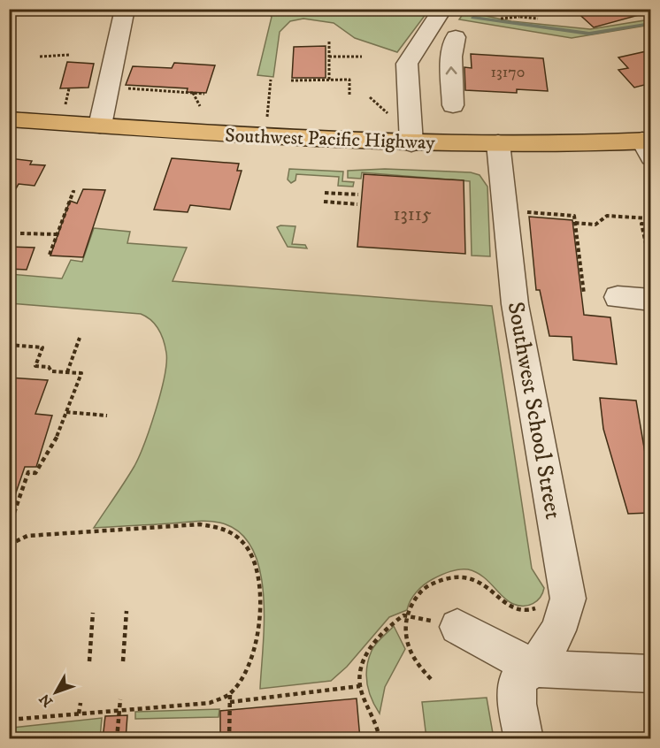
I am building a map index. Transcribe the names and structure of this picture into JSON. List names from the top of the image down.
{
  "streets": {
    "highway": ["Southwest Pacific Highway"],
    "street": ["Southwest School Street"]
  },
  "crossings": [
    ["Southwest Pacific Highway", "Southwest School Street"]
  ],
  "house_numbers": ["13170", "13115"],
  "north": "bottom left"
}
